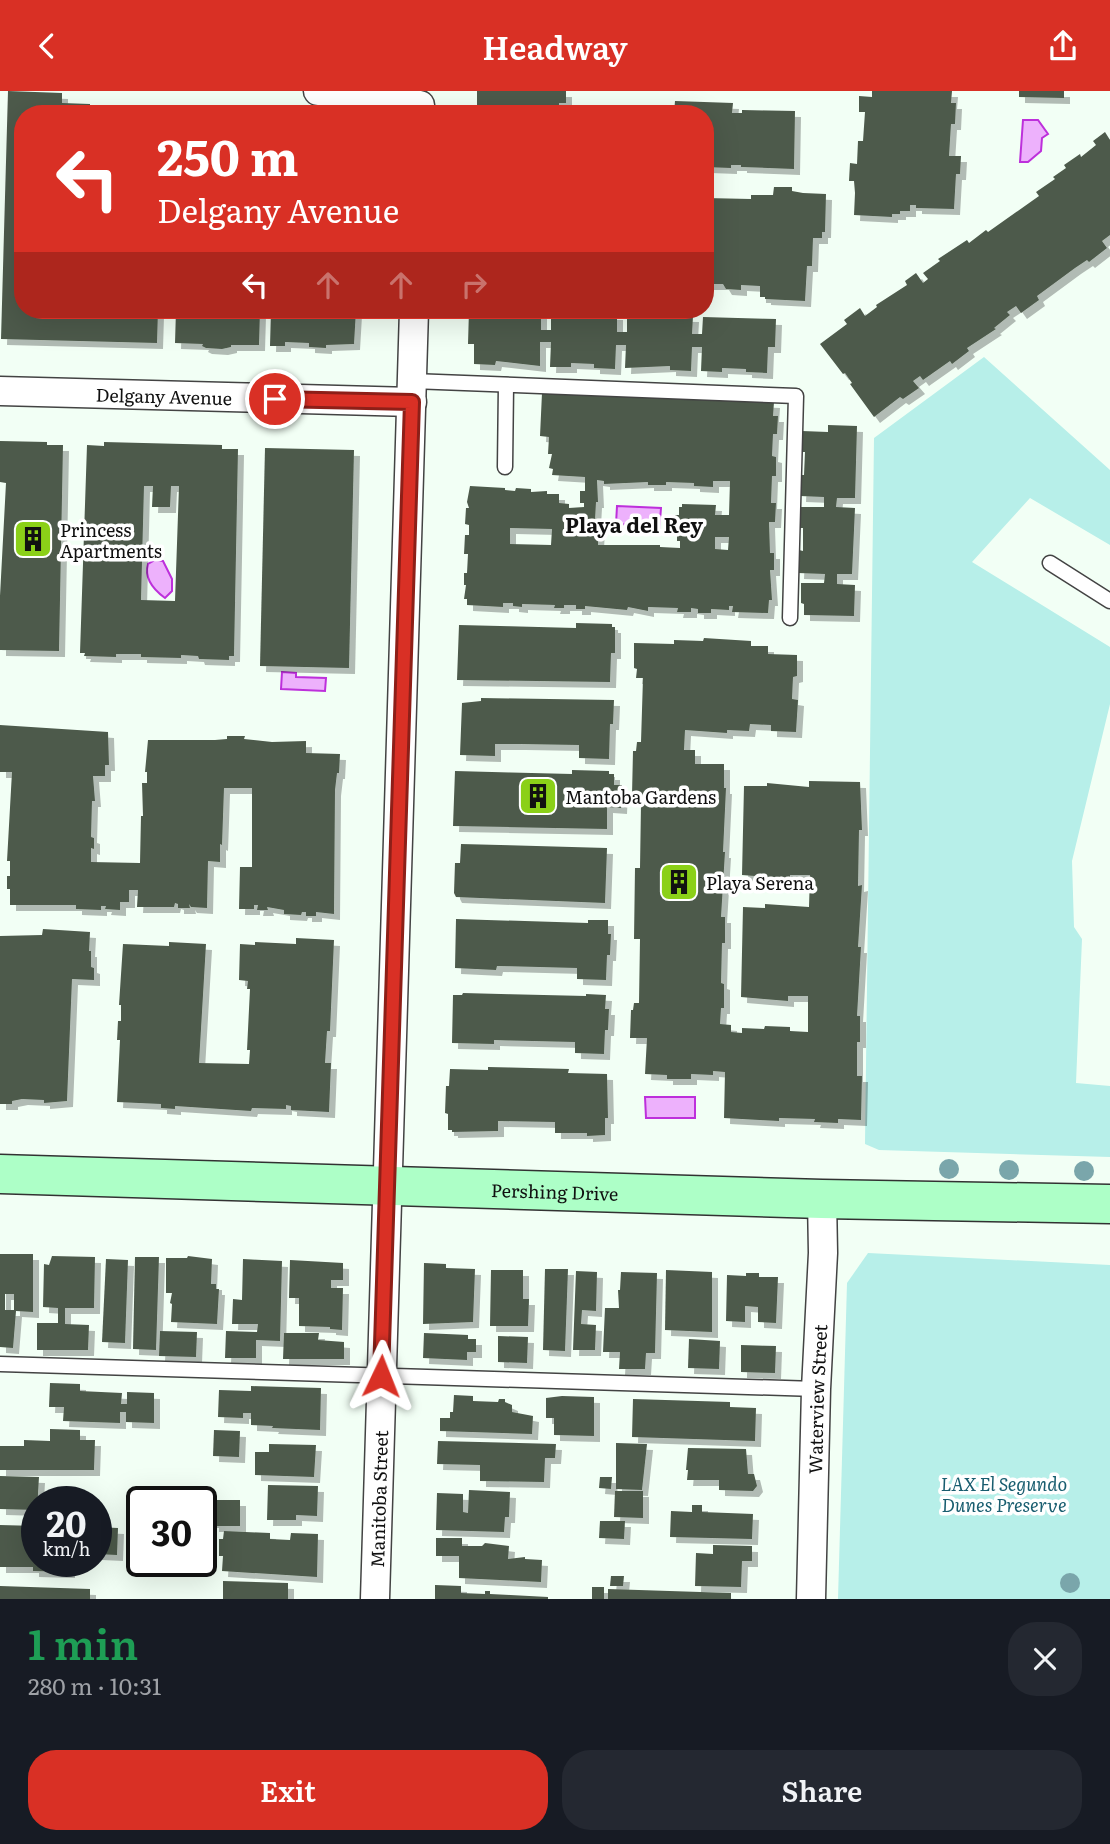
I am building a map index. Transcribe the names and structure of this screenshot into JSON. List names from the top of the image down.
{
  "streets": {
    "main road": ["Pershing Drive"],
    "street": ["Delgany Avenue", "Waterview Street", "Manitoba Street"]
  },
  "crossings": [
    ["Delgany Avenue", "Manitoba Street"],
    ["Pershing Drive", "Waterview Street"],
    ["Pershing Drive", "Manitoba Street"]
  ],
  "districts": ["Playa del Rey"],
  "parks": ["LAX El Segundo Dunes Preserve"],
  "places": {
    "building": ["Princess Apartments", "Mantoba Gardens", "Playa Serena"]
  },
  "page": {
    "header": "Headway",
    "turn": ["250 m", "Delgany Avenue"],
    "speed": "20 km/h",
    "limit": "30",
    "heading": ["1 min", "280 m · 10:31"],
    "buttons": ["Exit", "Share"]
  }
}
